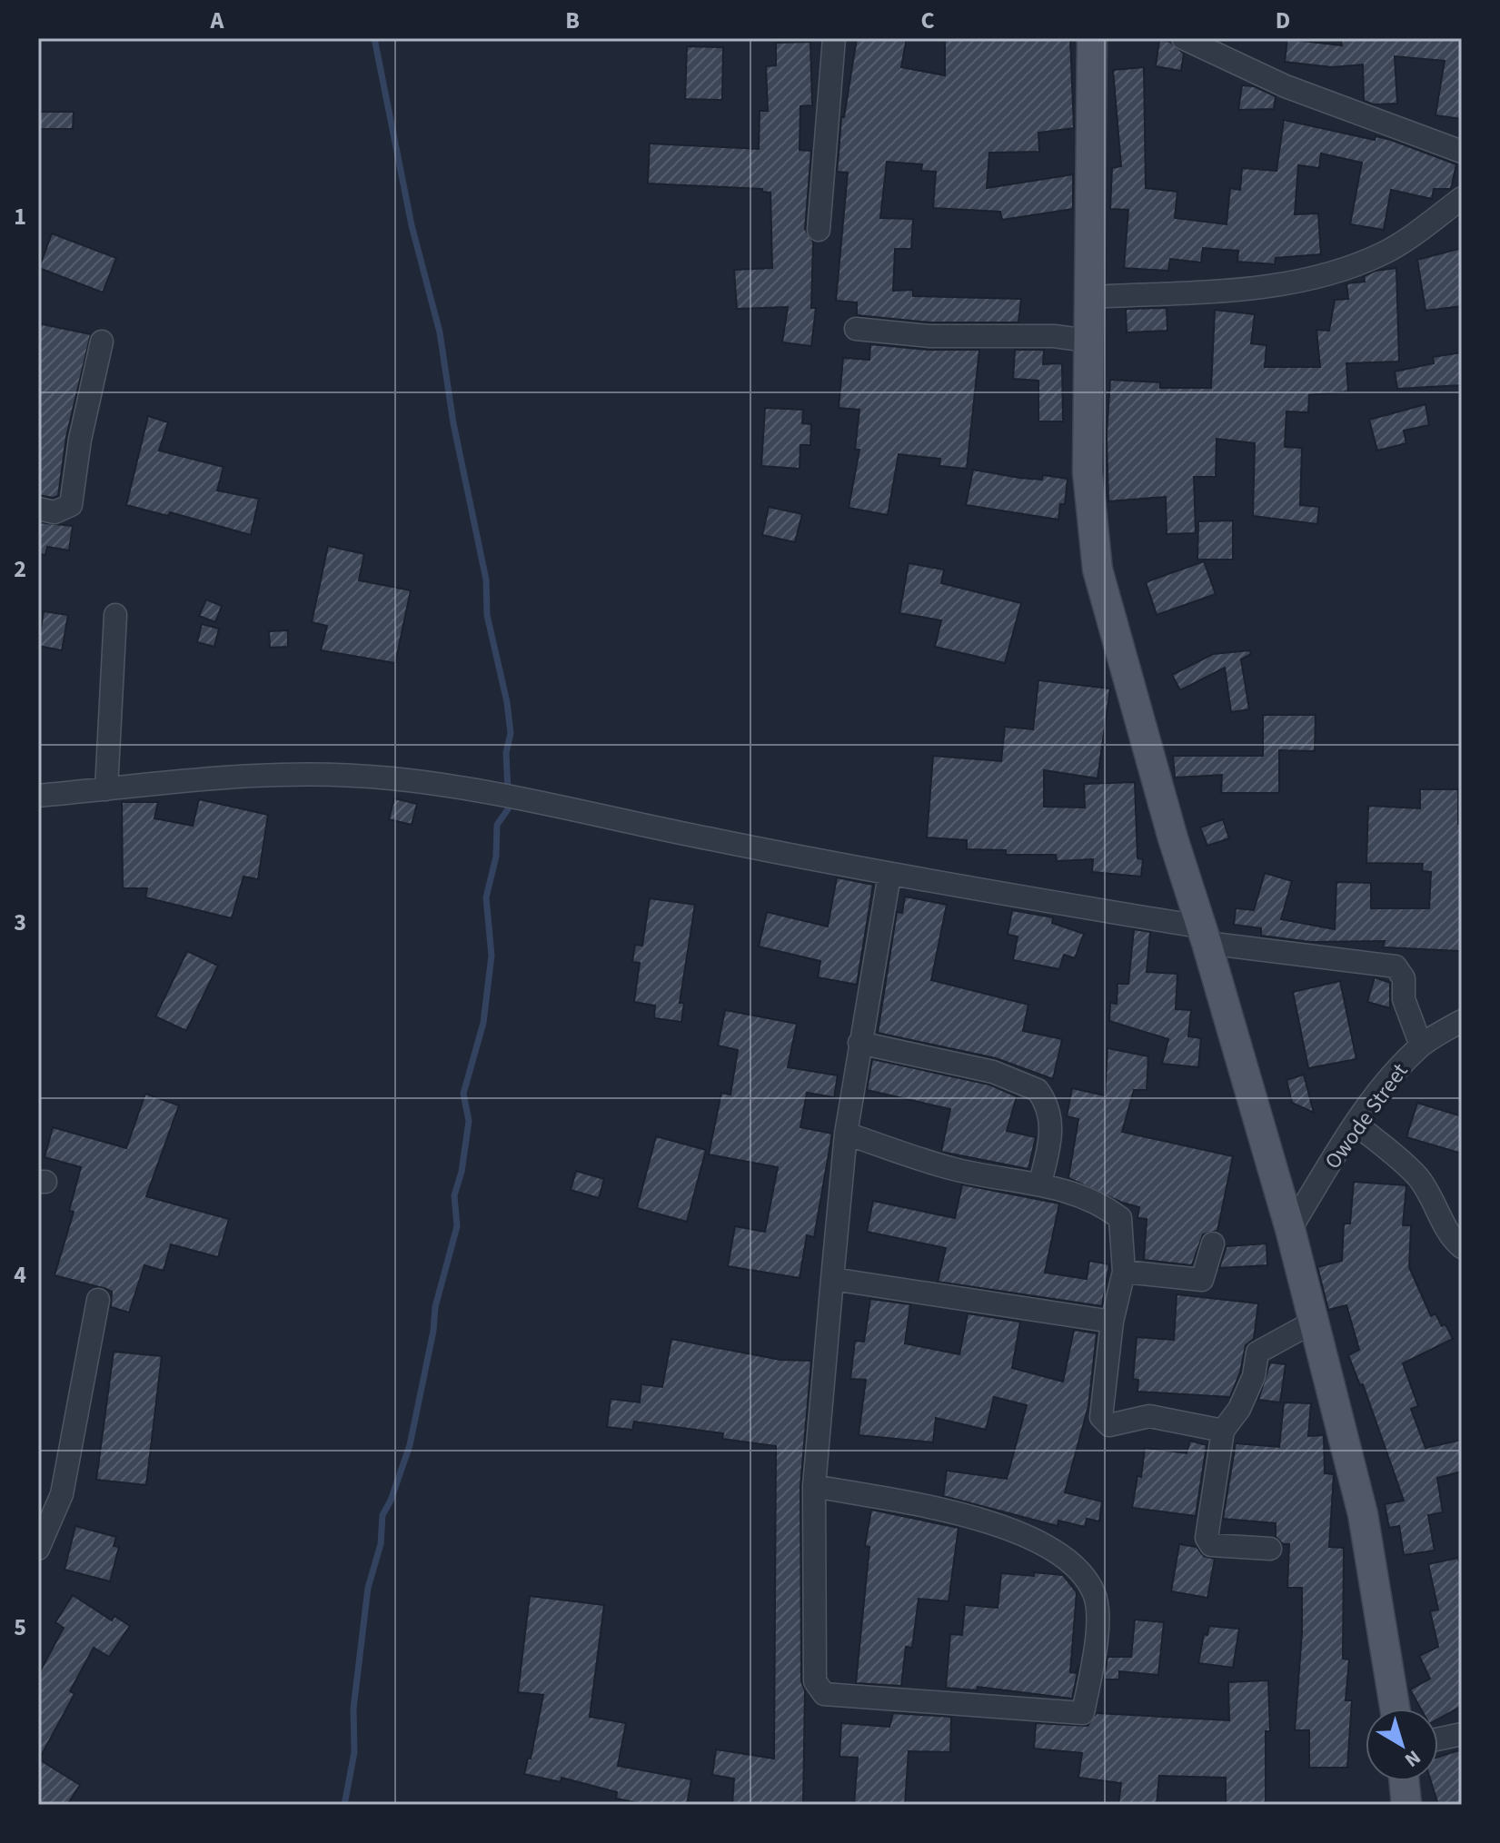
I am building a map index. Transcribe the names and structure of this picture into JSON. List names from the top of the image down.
{
  "streets": {
    "street": ["Owode Street"]
  },
  "north": "bottom right",
  "grid": {
    "columns": [
      "A",
      "B",
      "C",
      "D"
    ],
    "rows": [
      "1",
      "2",
      "3",
      "4",
      "5"
    ]
  }
}
